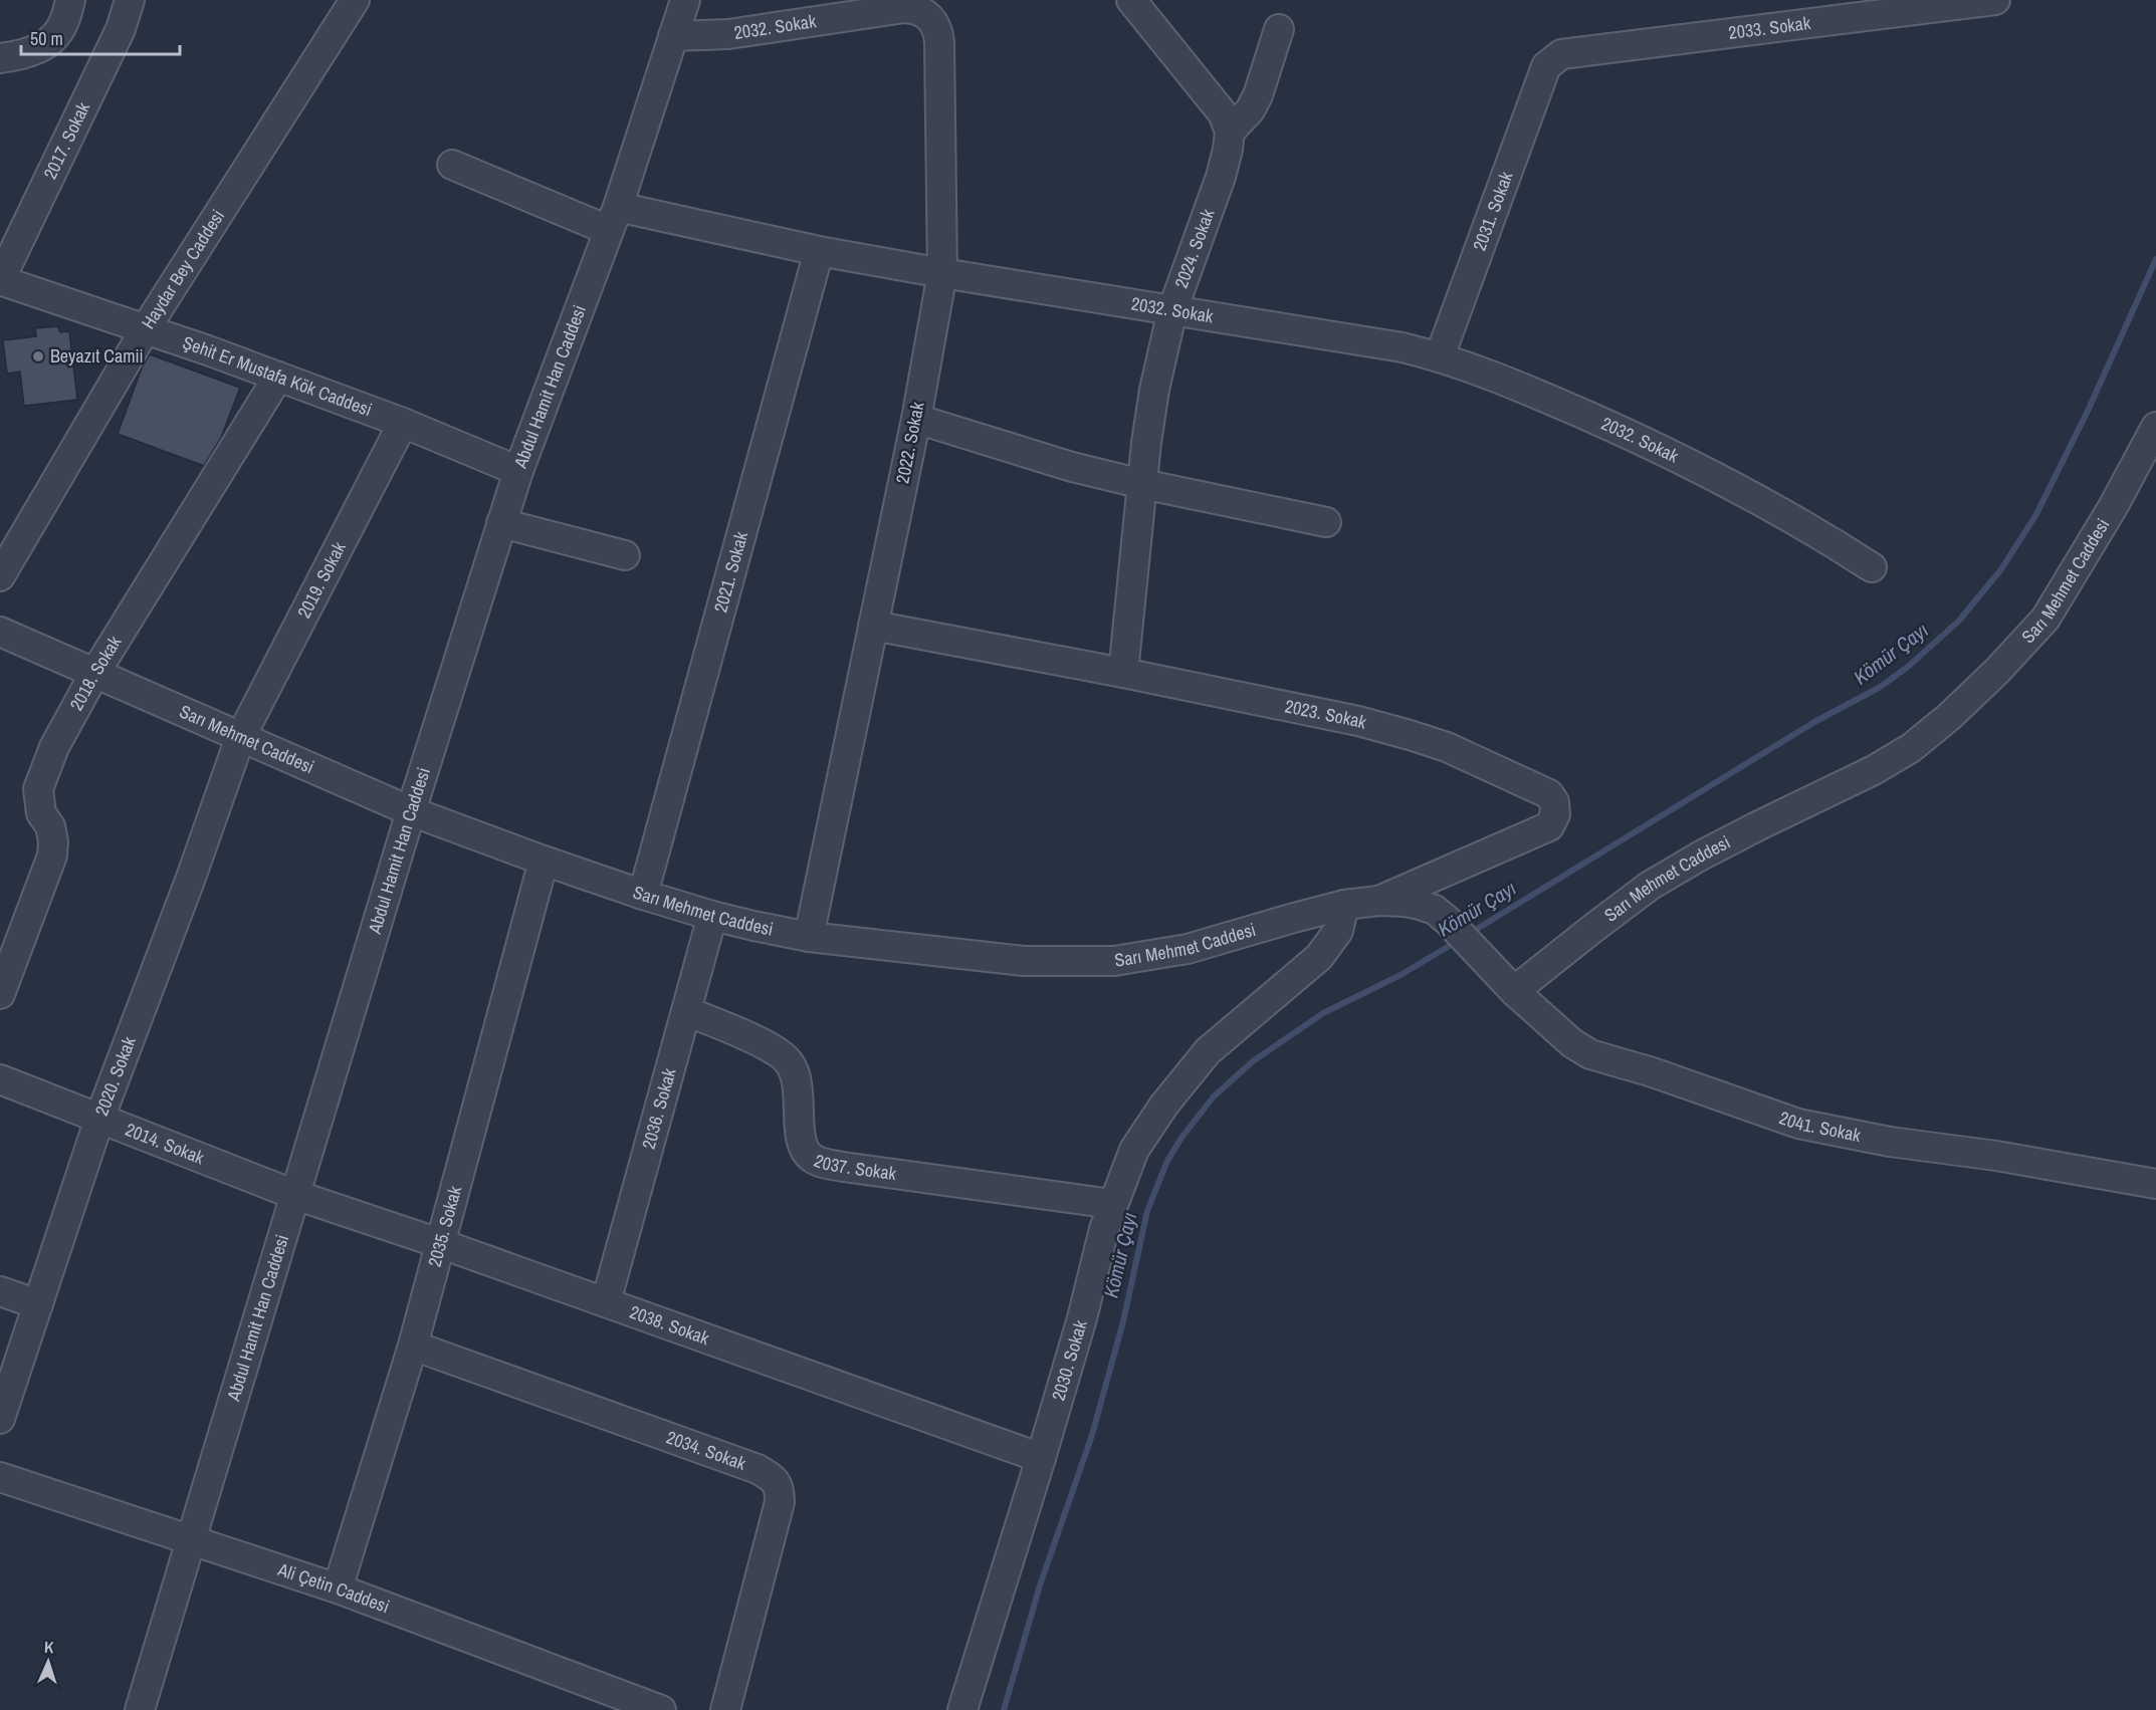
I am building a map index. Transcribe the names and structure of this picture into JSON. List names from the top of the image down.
{
  "streets": {
    "street": [
      "2032. Sokak",
      "2033. Sokak",
      "2017. Sokak",
      "2031. Sokak",
      "2024. Sokak",
      "Haydar Bey Caddesi",
      "Şehit Er Mustafa Kök Caddesi",
      "Abdul Hamit Han Caddesi",
      "2022. Sokak",
      "2021. Sokak",
      "2019. Sokak",
      "Sarı Mehmet Caddesi",
      "2018. Sokak",
      "2023. Sokak",
      "2020. Sokak",
      "2036. Sokak",
      "2041. Sokak",
      "2014. Sokak",
      "2037. Sokak",
      "2035. Sokak",
      "2038. Sokak",
      "2030. Sokak",
      "2034. Sokak",
      "Ali Çetin Caddesi"
    ]
  },
  "crossings": [
    ["2032. Sokak", "2031. Sokak"],
    ["2032. Sokak", "2024. Sokak"],
    ["2032. Sokak", "Abdul Hamit Han Caddesi"],
    ["2032. Sokak", "2022. Sokak"],
    ["2033. Sokak", "2031. Sokak"],
    ["2017. Sokak", "Şehit Er Mustafa Kök Caddesi"],
    ["2024. Sokak", "2023. Sokak"],
    ["Haydar Bey Caddesi", "Şehit Er Mustafa Kök Caddesi"],
    ["Şehit Er Mustafa Kök Caddesi", "Abdul Hamit Han Caddesi"],
    ["Şehit Er Mustafa Kök Caddesi", "2019. Sokak"],
    ["Şehit Er Mustafa Kök Caddesi", "2018. Sokak"],
    ["Abdul Hamit Han Caddesi", "Sarı Mehmet Caddesi"],
    ["Abdul Hamit Han Caddesi", "2014. Sokak"],
    ["Abdul Hamit Han Caddesi", "2038. Sokak"],
    ["Abdul Hamit Han Caddesi", "Ali Çetin Caddesi"],
    ["2022. Sokak", "Sarı Mehmet Caddesi"],
    ["2022. Sokak", "2023. Sokak"],
    ["2021. Sokak", "Sarı Mehmet Caddesi"],
    ["2019. Sokak", "Sarı Mehmet Caddesi"],
    ["2019. Sokak", "2020. Sokak"],
    ["Sarı Mehmet Caddesi", "2018. Sokak"],
    ["Sarı Mehmet Caddesi", "2023. Sokak"],
    ["Sarı Mehmet Caddesi", "2020. Sokak"],
    ["Sarı Mehmet Caddesi", "2036. Sokak"],
    ["Sarı Mehmet Caddesi", "2041. Sokak"],
    ["Sarı Mehmet Caddesi", "2035. Sokak"],
    ["Sarı Mehmet Caddesi", "2030. Sokak"],
    ["2020. Sokak", "2014. Sokak"],
    ["2036. Sokak", "2037. Sokak"],
    ["2036. Sokak", "2038. Sokak"],
    ["2014. Sokak", "2038. Sokak"],
    ["2037. Sokak", "2030. Sokak"],
    ["2035. Sokak", "2038. Sokak"],
    ["2035. Sokak", "2034. Sokak"],
    ["2035. Sokak", "Ali Çetin Caddesi"],
    ["2038. Sokak", "2030. Sokak"]
  ],
  "water": ["Kömür Çayı"],
  "places": ["Beyazıt Camii"],
  "scale_bar": "50 m",
  "north": "top"
}
